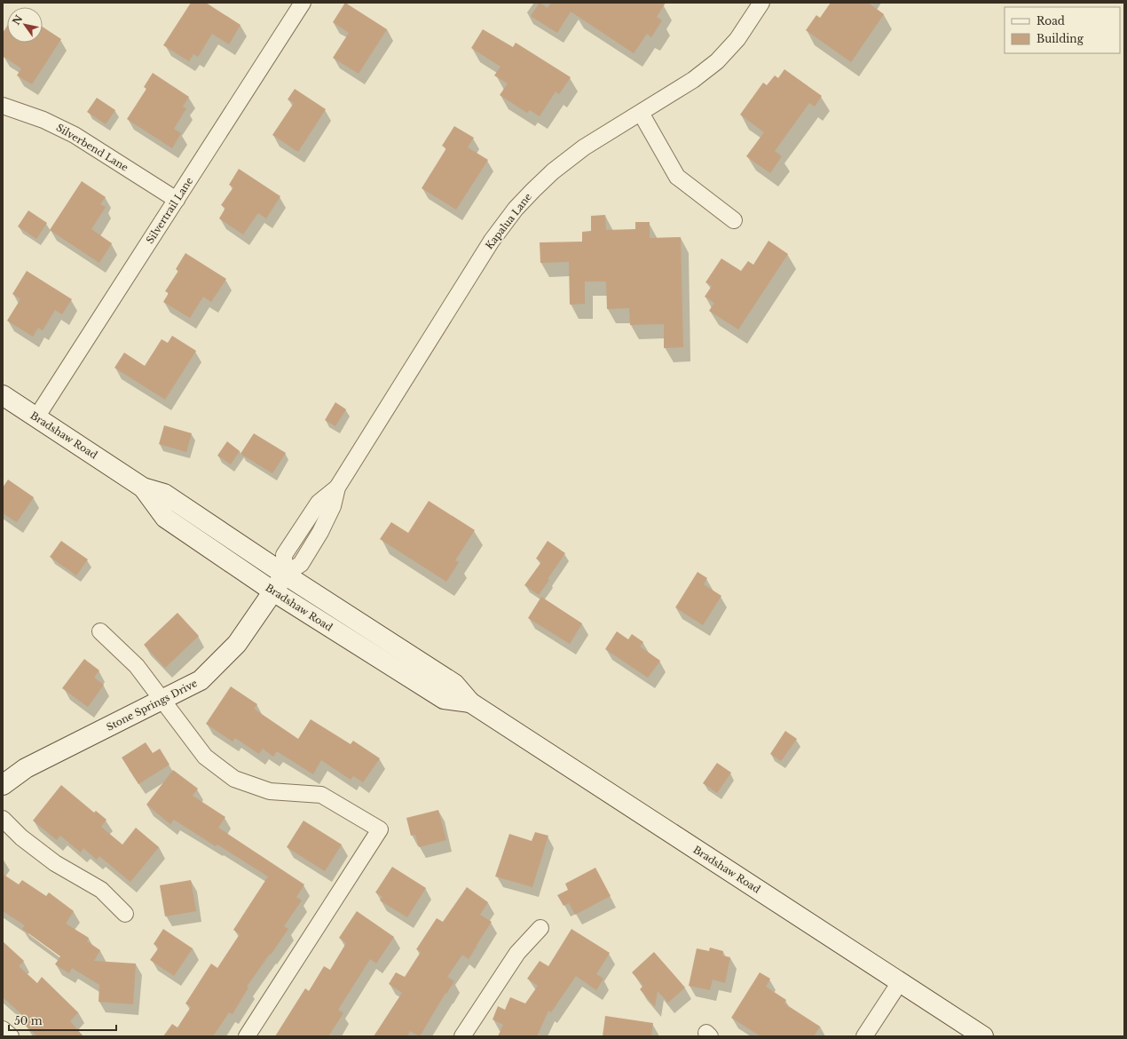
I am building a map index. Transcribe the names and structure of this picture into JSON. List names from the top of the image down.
{
  "streets": {
    "main road": ["Bradshaw Road", "Stone Springs Drive"],
    "street": ["Silverbend Lane", "Silvertrail Lane", "Kapalua Lane"]
  },
  "crossings": [
    ["Silverbend Lane", "Silvertrail Lane"],
    ["Silvertrail Lane", "Bradshaw Road"],
    ["Kapalua Lane", "Bradshaw Road"],
    ["Kapalua Lane", "Stone Springs Drive"],
    ["Bradshaw Road", "Stone Springs Drive"]
  ],
  "legend": ["Road", "Building"],
  "scale_bar": "50 m",
  "north": "top left"
}
